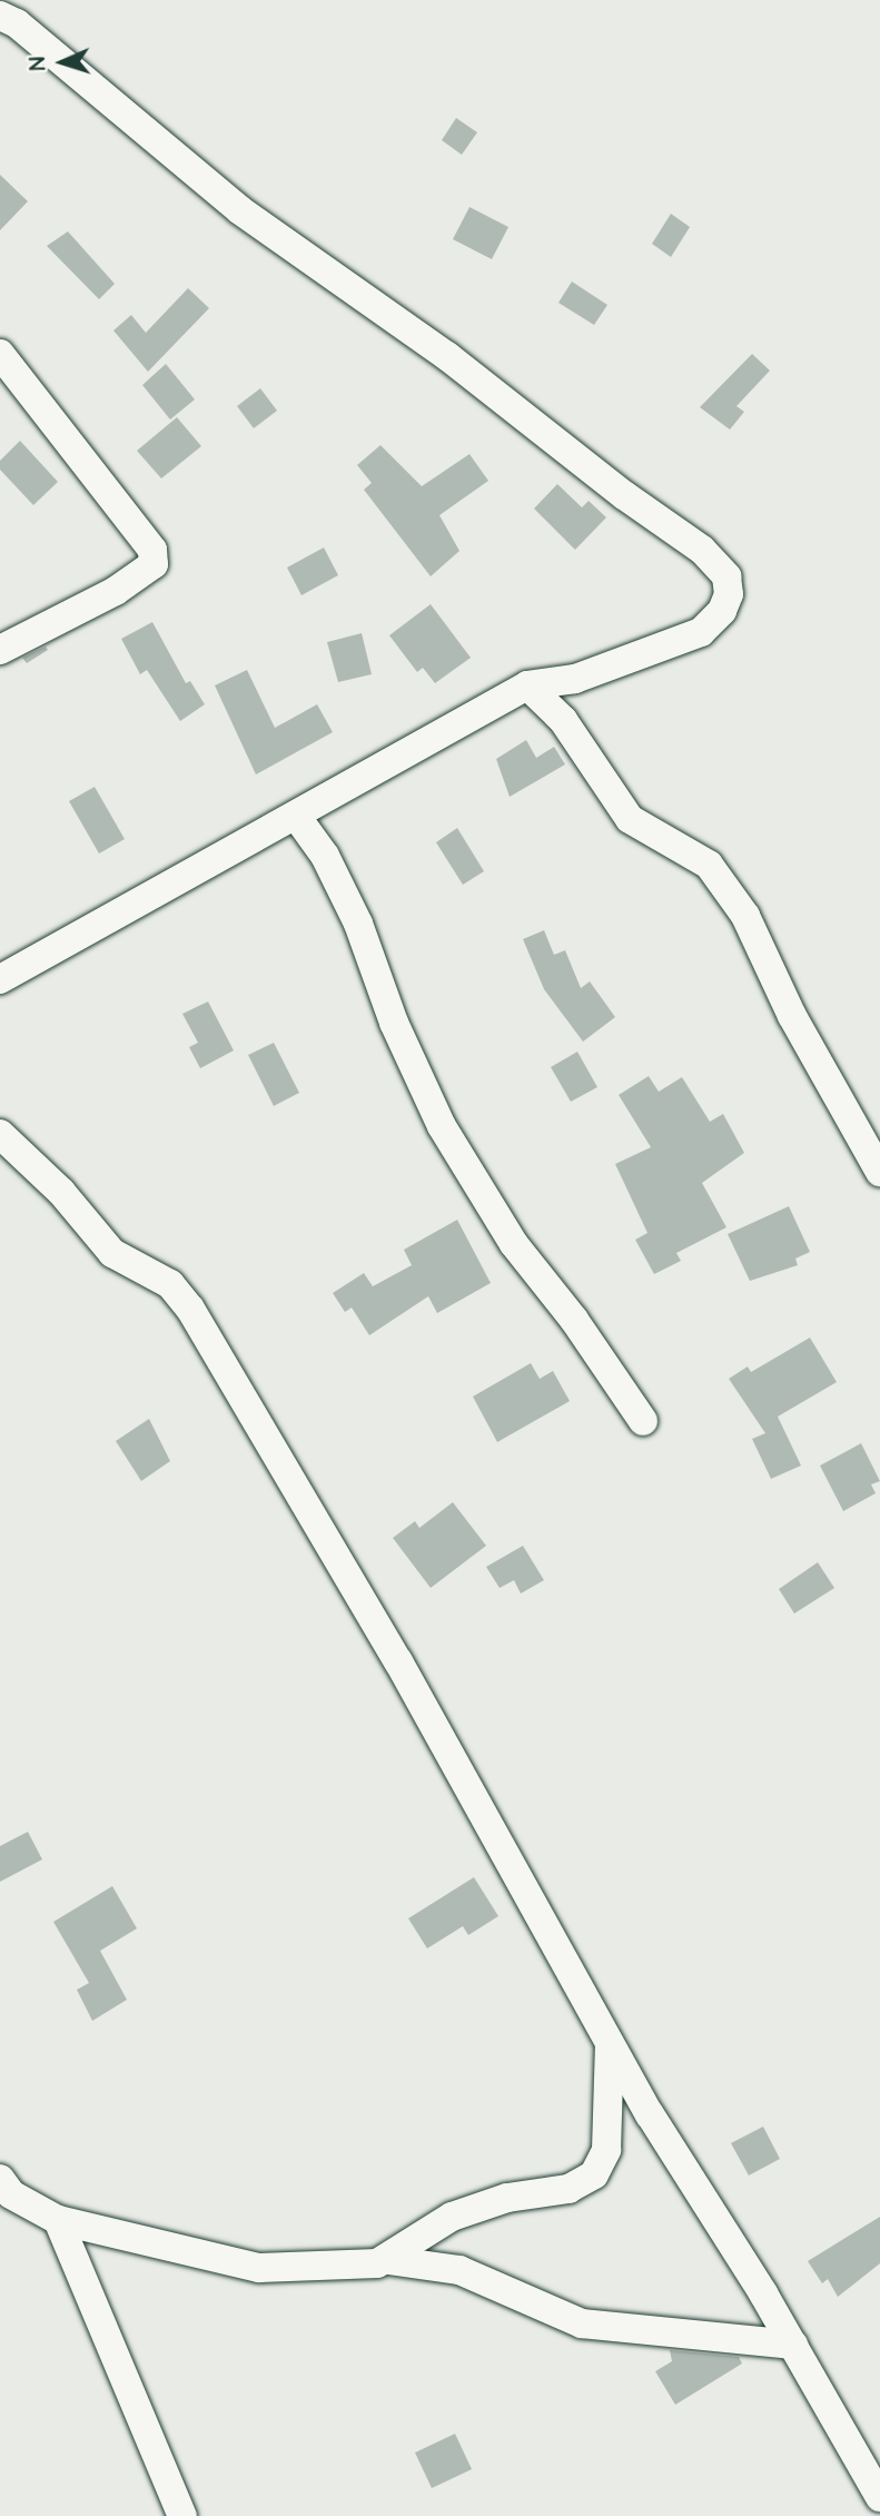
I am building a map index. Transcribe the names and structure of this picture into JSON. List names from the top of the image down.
{
  "north": "left"
}
